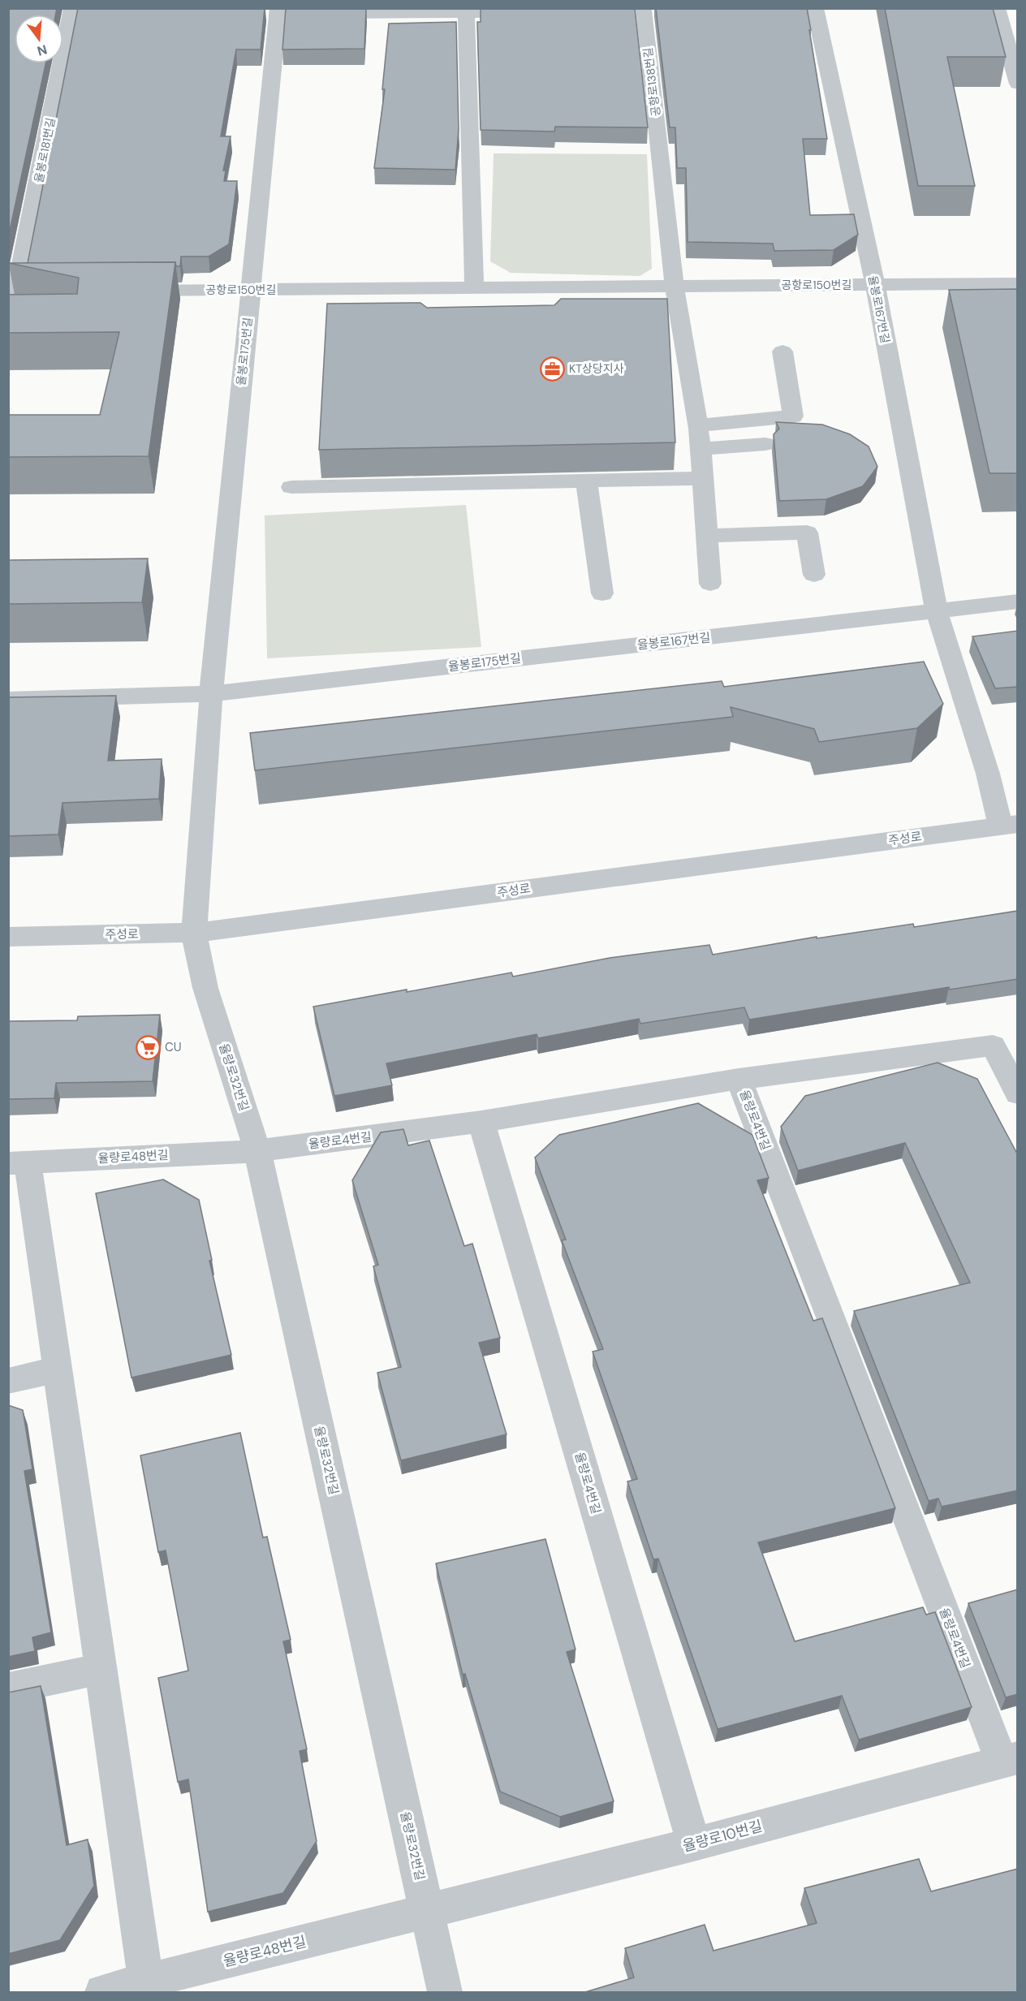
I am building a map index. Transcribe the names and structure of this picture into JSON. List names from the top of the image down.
{
  "streets": {
    "street": [
      "공항로138번길",
      "율봉로181번길",
      "공항로150번길",
      "율봉로167번길",
      "율봉로175번길",
      "주성로",
      "율량로32번길",
      "율량로4번길",
      "율량로48번길",
      "율량로10번길"
    ]
  },
  "crossings": [
    ["공항로138번길", "공항로150번길"],
    ["공항로150번길", "율봉로167번길"],
    ["공항로150번길", "율봉로175번길"],
    ["율봉로167번길", "율봉로175번길"],
    ["율봉로175번길", "주성로"],
    ["율봉로175번길", "율량로32번길"],
    ["주성로", "율량로32번길"],
    ["율량로32번길", "율량로4번길"],
    ["율량로32번길", "율량로48번길"],
    ["율량로32번길", "율량로10번길"],
    ["율량로4번길", "율량로48번길"],
    ["율량로4번길", "율량로10번길"],
    ["율량로48번길", "율량로10번길"]
  ],
  "places": {
    "office": ["KT상당지사"],
    "supermarket": ["CU"]
  },
  "north": "bottom"
}
